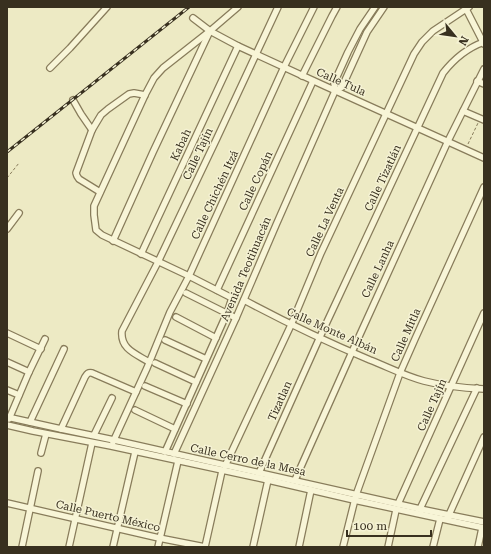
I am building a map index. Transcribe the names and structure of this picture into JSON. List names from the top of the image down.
{
  "streets": {
    "street": [
      "Calle Tula",
      "Kabah",
      "Calle Tajín",
      "Calle Tizatlán",
      "Calle Copán",
      "Calle Chichén Itzá",
      "Calle La Venta",
      "Avenida Teotihuacán",
      "Calle Lanha",
      "Calle Monte Albán",
      "Calle Mitla",
      "Tizatlan",
      "Calle Cerro de la Mesa",
      "Calle Puerto México"
    ]
  },
  "crossings": [
    ["Calle Tula", "Kabah"],
    ["Calle Tula", "Calle Tajín"],
    ["Calle Tula", "Calle Tizatlán"],
    ["Calle Tula", "Calle Copán"],
    ["Calle Tula", "Calle Chichén Itzá"],
    ["Calle Tula", "Calle La Venta"],
    ["Calle Tula", "Avenida Teotihuacán"],
    ["Calle Tula", "Calle Lanha"],
    ["Calle Tajín", "Calle Chichén Itzá"],
    ["Calle Tajín", "Calle Monte Albán"],
    ["Calle Tajín", "Calle Cerro de la Mesa"],
    ["Calle Tizatlán", "Calle Monte Albán"],
    ["Calle Tizatlán", "Tizatlan"],
    ["Calle Chichén Itzá", "Calle Cerro de la Mesa"],
    ["Calle La Venta", "Calle Monte Albán"],
    ["Calle La Venta", "Calle Cerro de la Mesa"],
    ["Calle La Venta", "Calle Puerto México"],
    ["Avenida Teotihuacán", "Calle Monte Albán"],
    ["Avenida Teotihuacán", "Calle Cerro de la Mesa"],
    ["Calle Lanha", "Calle Monte Albán"],
    ["Calle Lanha", "Calle Cerro de la Mesa"],
    ["Calle Monte Albán", "Calle Mitla"],
    ["Calle Monte Albán", "Tizatlan"],
    ["Calle Mitla", "Calle Cerro de la Mesa"],
    ["Tizatlan", "Calle Cerro de la Mesa"]
  ],
  "scale_bar": "100 m",
  "north": "bottom right"
}
